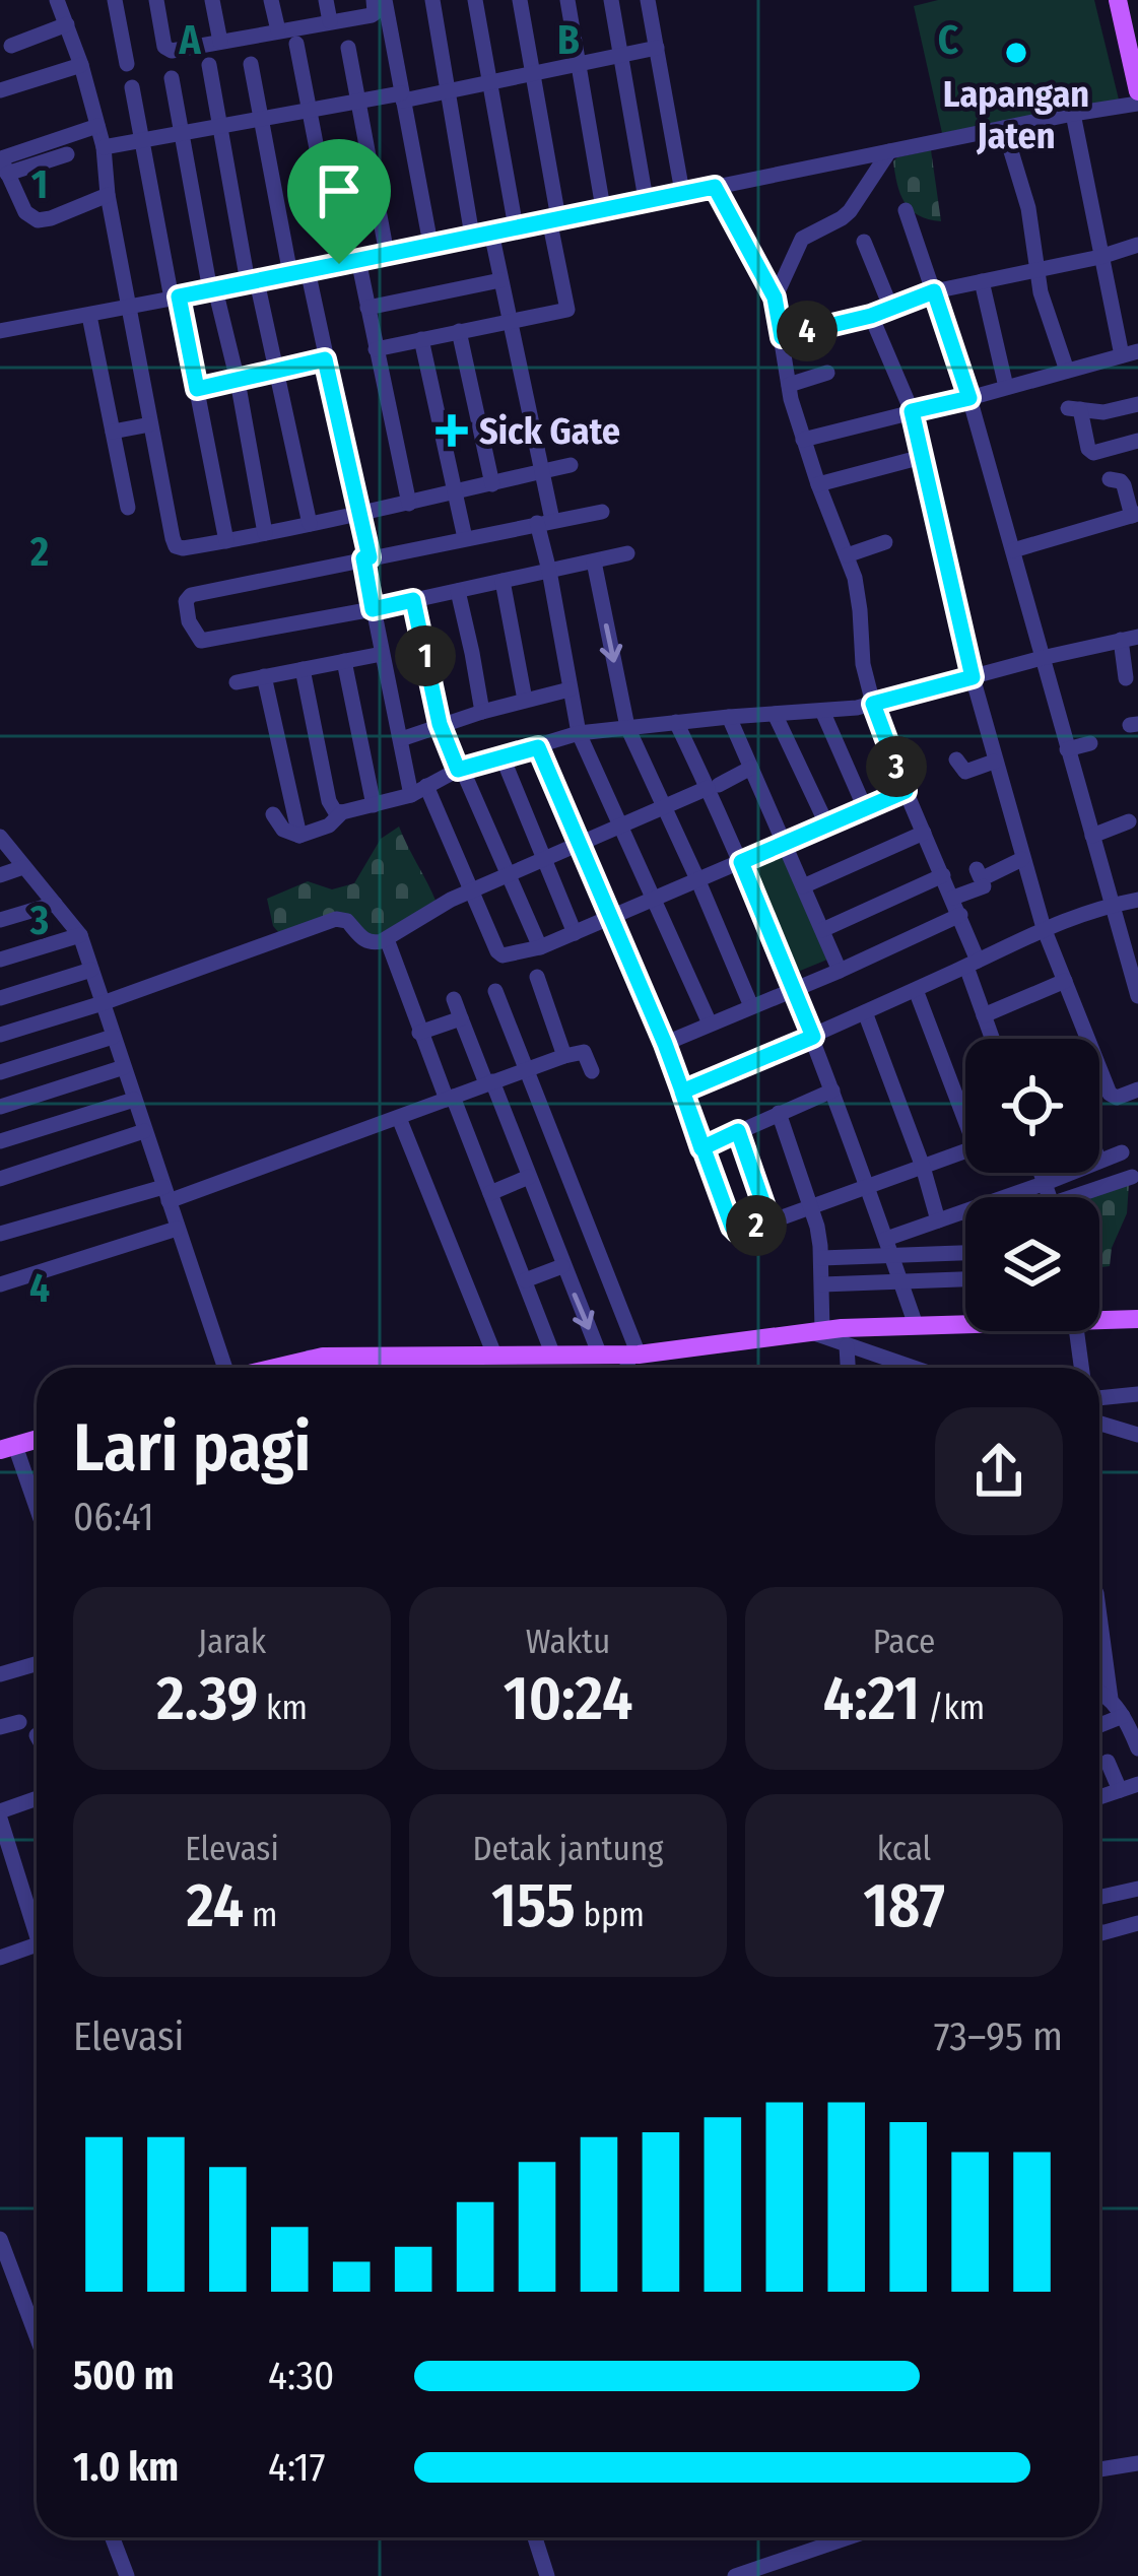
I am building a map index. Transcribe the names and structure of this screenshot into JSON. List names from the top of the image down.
{
  "places": {
    "other": ["Lapangan Jaten"],
    "health": ["Sick Gate"]
  },
  "page": {
    "pins": [
      "4",
      "1",
      "3",
      "2"
    ],
    "heading": ["Lari pagi", "06:41"],
    "stats": [
      ["Jarak", "2.39 km"],
      ["Waktu", "10:24"],
      ["Pace", "4:21 /km"],
      ["Elevasi", "24 m"],
      ["Detak jantung", "155 bpm"],
      ["kcal", "187"]
    ],
    "chart": ["Elevasi", "73–95 m"],
    "list": [
      {
        "name": "500 m",
        "note": "4:30"
      },
      {
        "name": "1.0 km",
        "note": "4:17"
      }
    ]
  },
  "grid": {
    "columns": ["A", "B", "C"],
    "rows": [
      "1",
      "2",
      "3",
      "4"
    ]
  }
}
